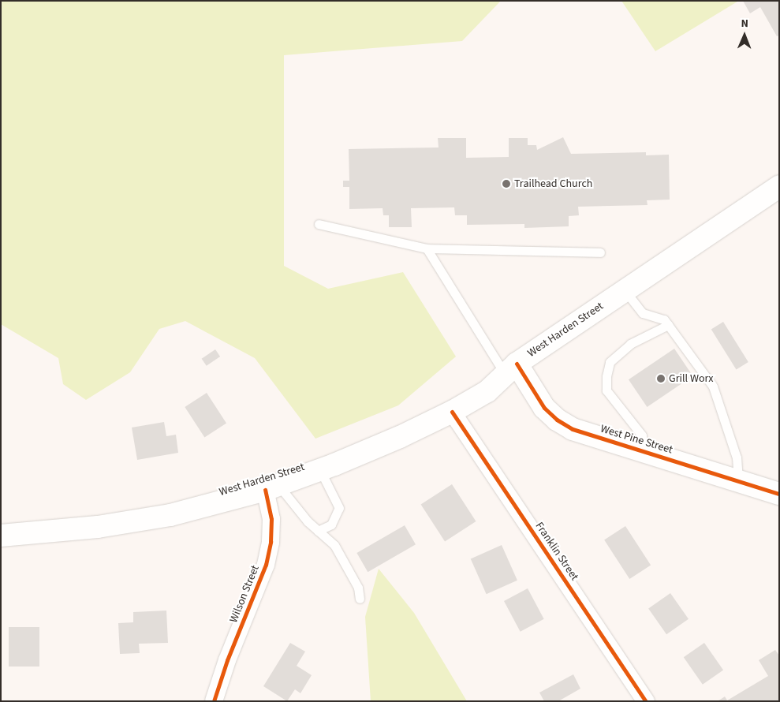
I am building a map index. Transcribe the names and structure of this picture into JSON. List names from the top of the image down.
{
  "streets": {
    "main road": ["West Harden Street", "West Pine Street"],
    "street": ["Franklin Street", "Wilson Street"]
  },
  "crossings": [
    ["West Harden Street", "West Pine Street"],
    ["West Harden Street", "Franklin Street"],
    ["West Harden Street", "Wilson Street"]
  ],
  "places": ["Trailhead Church", "Grill Worx"],
  "north": "top"
}
